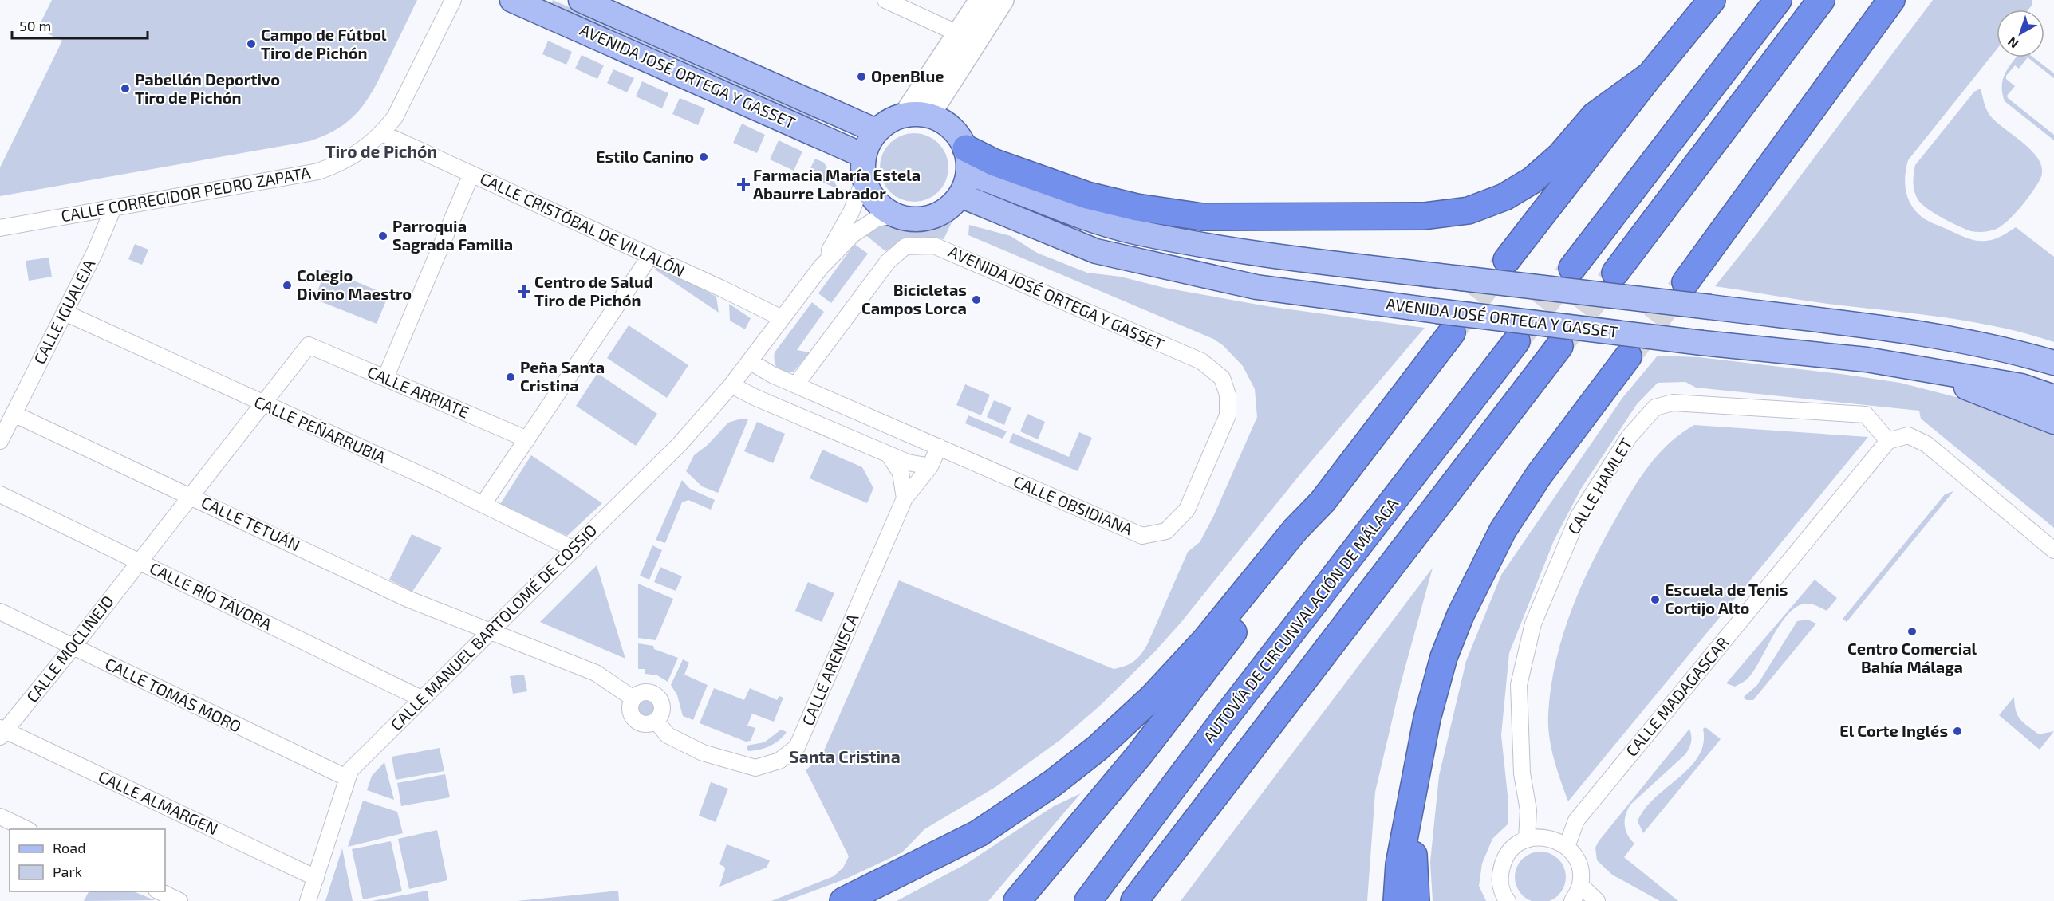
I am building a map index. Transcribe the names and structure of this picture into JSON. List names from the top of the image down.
{
  "streets": {
    "highway": ["AUTOVÍA DE CIRCUNVALACIÓN DE MÁLAGA"],
    "main road": ["AVENIDA JOSÉ ORTEGA Y GASSET"],
    "street": [
      "CALLE CORREGIDOR PEDRO ZAPATA",
      "CALLE CRISTÓBAL DE VILLALÓN",
      "CALLE IGUALEJA",
      "CALLE ARRIATE",
      "CALLE PEÑARRUBIA",
      "CALLE HAMLET",
      "CALLE OBSIDIANA",
      "CALLE TETUÁN",
      "CALLE RÍO TÁVORA",
      "CALLE MANUEL BARTOLOMÉ DE COSSIO",
      "CALLE MOCLINEJO",
      "CALLE ARENISCA",
      "CALLE TOMÁS MORO",
      "CALLE MADAGASCAR",
      "CALLE ALMARGEN"
    ]
  },
  "crossings": [
    ["AVENIDA JOSÉ ORTEGA Y GASSET", "CALLE OBSIDIANA"],
    ["CALLE CORREGIDOR PEDRO ZAPATA", "CALLE CRISTÓBAL DE VILLALÓN"],
    ["CALLE CORREGIDOR PEDRO ZAPATA", "CALLE IGUALEJA"],
    ["CALLE IGUALEJA", "CALLE PEÑARRUBIA"],
    ["CALLE IGUALEJA", "CALLE TETUÁN"],
    ["CALLE ARRIATE", "CALLE MOCLINEJO"],
    ["CALLE PEÑARRUBIA", "CALLE MANUEL BARTOLOMÉ DE COSSIO"],
    ["CALLE PEÑARRUBIA", "CALLE MOCLINEJO"],
    ["CALLE HAMLET", "CALLE MADAGASCAR"],
    ["CALLE TETUÁN", "CALLE MANUEL BARTOLOMÉ DE COSSIO"],
    ["CALLE TETUÁN", "CALLE MOCLINEJO"],
    ["CALLE RÍO TÁVORA", "CALLE MANUEL BARTOLOMÉ DE COSSIO"],
    ["CALLE RÍO TÁVORA", "CALLE MOCLINEJO"],
    ["CALLE MANUEL BARTOLOMÉ DE COSSIO", "CALLE TOMÁS MORO"],
    ["CALLE MANUEL BARTOLOMÉ DE COSSIO", "CALLE ALMARGEN"],
    ["CALLE MOCLINEJO", "CALLE TOMÁS MORO"],
    ["CALLE MOCLINEJO", "CALLE ALMARGEN"]
  ],
  "districts": ["Tiro de Pichón", "Santa Cristina"],
  "places": {
    "other": [
      "Campo de Fútbol Tiro de Pichón",
      "OpenBlue",
      "Pabellón Deportivo Tiro de Pichón",
      "Estilo Canino",
      "Parroquia Sagrada Familia",
      "Colegio Divino Maestro",
      "Bicicletas Campos Lorca",
      "Peña Santa Cristina",
      "Escuela de Tenis Cortijo Alto",
      "Centro Comercial Bahía Málaga",
      "El Corte Inglés"
    ],
    "health": ["Farmacia María Estela Abaurre Labrador", "Centro de Salud Tiro de Pichón"]
  },
  "legend": ["Road", "Park"],
  "scale_bar": "50 m",
  "north": "bottom left"
}
